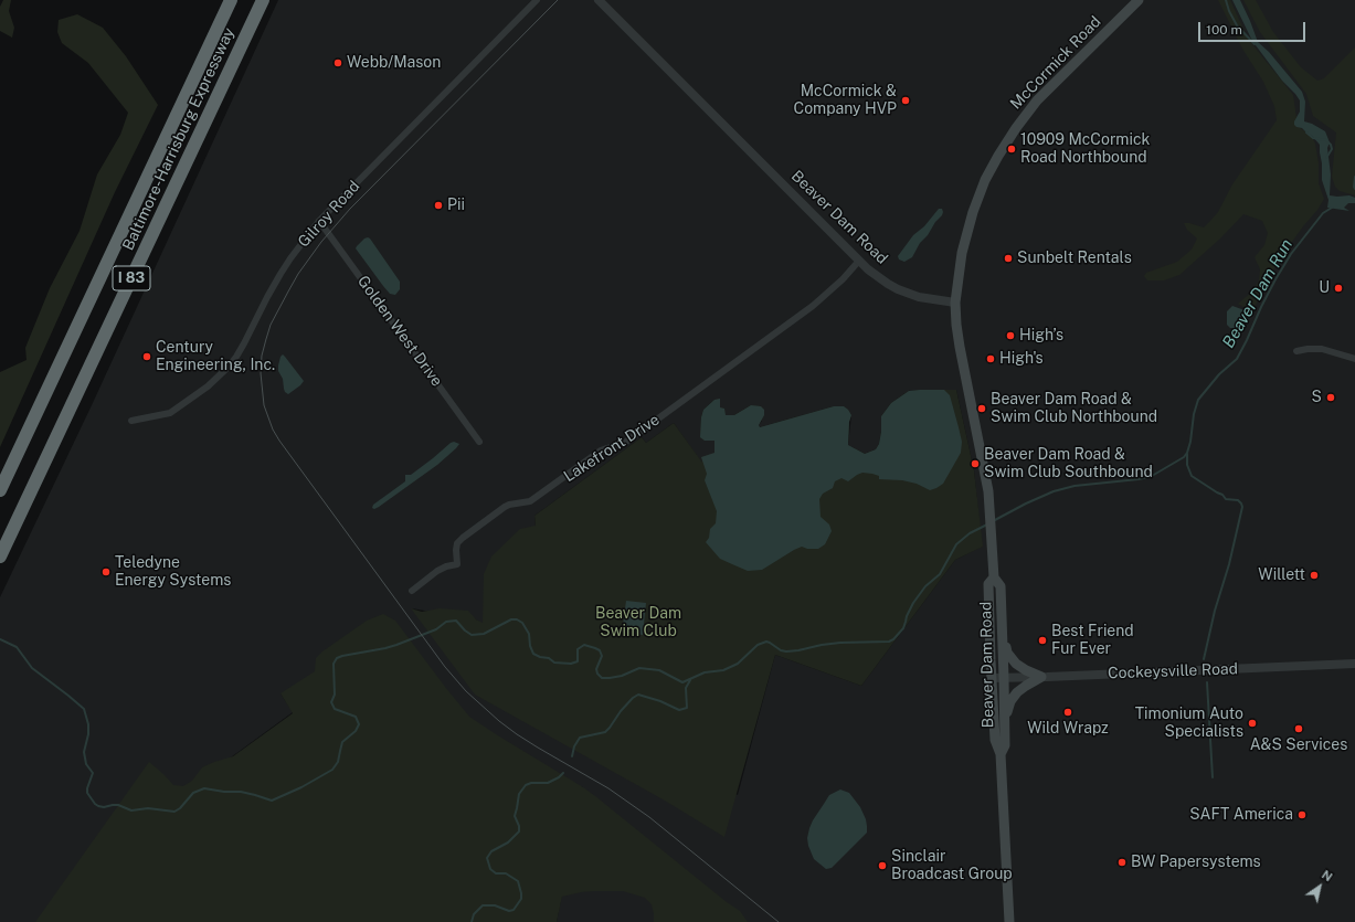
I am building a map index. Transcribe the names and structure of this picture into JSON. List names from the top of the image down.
{
  "streets": {
    "highway": ["Baltimore-Harrisburg Expressway", "I 83"],
    "main road": ["McCormick Road", "Beaver Dam Road"],
    "street": [
      "Gilroy Road",
      "Golden West Drive",
      "Lakefront Drive",
      "Cockeysville Road"
    ]
  },
  "crossings": [
    ["McCormick Road", "Beaver Dam Road"],
    ["Gilroy Road", "Golden West Drive"],
    ["Beaver Dam Road", "Lakefront Drive"],
    ["Beaver Dam Road", "Cockeysville Road"]
  ],
  "water": ["Beaver Dam Run"],
  "parks": ["Beaver Dam Swim Club"],
  "places": [
    "Webb/Mason",
    "McCormick & Company HVP",
    "10909 McCormick Road Northbound",
    "Pii",
    "Sunbelt Rentals",
    "U",
    "High’s",
    "Century Engineering, Inc.",
    "High's",
    "S",
    "Beaver Dam Road & Swim Club Northbound",
    "Beaver Dam Road & Swim Club Southbound",
    "Teledyne Energy Systems",
    "Willett",
    "Best Friend Fur Ever",
    "Wild Wrapz",
    "Timonium Auto Specialists",
    "A&S Services",
    "SAFT America",
    "BW Papersystems",
    "Sinclair Broadcast Group"
  ],
  "scale_bar": "100 m",
  "north": "top right"
}
